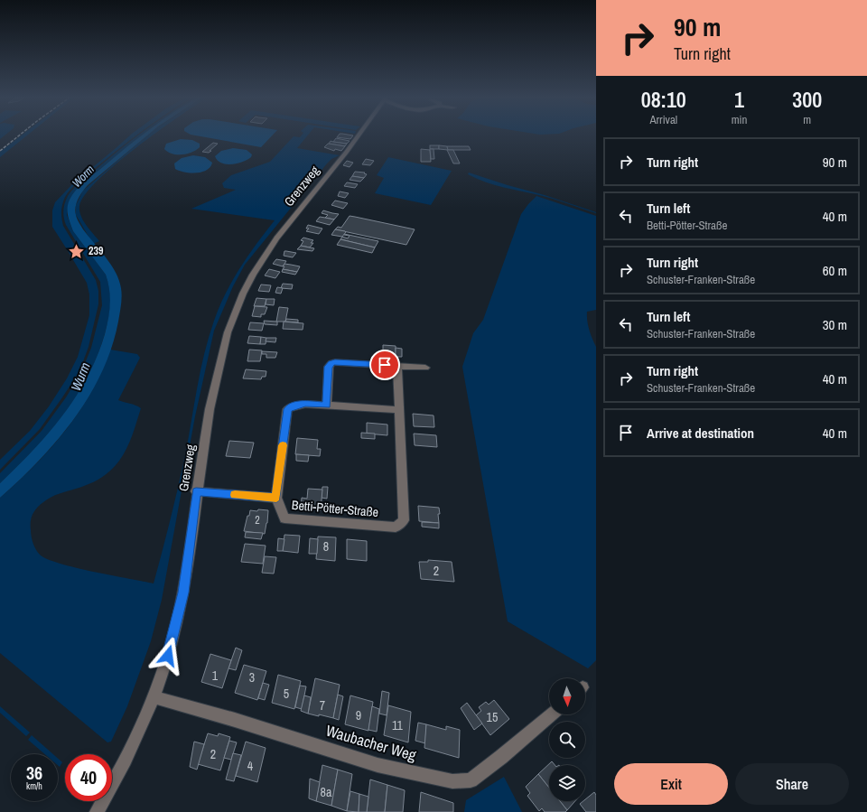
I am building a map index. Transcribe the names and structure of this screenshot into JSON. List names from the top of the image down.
{
  "streets": {
    "street": ["Grenzweg", "Betti-Pötter-Straße", "Waubacher Weg"]
  },
  "crossings": [
    ["Grenzweg", "Waubacher Weg"]
  ],
  "water": ["Worm", "Wurm"],
  "places": {
    "place": ["239"]
  },
  "house_numbers": [
    "2",
    "8",
    "2",
    "1",
    "3",
    "5",
    "7",
    "9",
    "15",
    "11",
    "2",
    "4",
    "8a"
  ],
  "north": "bottom",
  "page": {
    "turn": ["90 m", "Turn right"],
    "eta": [
      "08:10",
      "Arrival",
      "1",
      "min",
      "300",
      "m"
    ],
    "list": [
      {
        "name": "Turn right",
        "value": "90 m"
      },
      {
        "name": "Turn left",
        "note": "Betti-Pötter-Straße",
        "value": "40 m"
      },
      {
        "name": "Turn right",
        "note": "Schuster-Franken-Straße",
        "value": "60 m"
      },
      {
        "name": "Turn left",
        "note": "Schuster-Franken-Straße",
        "value": "30 m"
      },
      {
        "name": "Turn right",
        "note": "Schuster-Franken-Straße",
        "value": "40 m"
      },
      {
        "name": "Arrive at destination",
        "value": "40 m"
      }
    ],
    "speed": "36 km/h",
    "limit": "40",
    "buttons": ["Exit", "Share"]
  }
}
